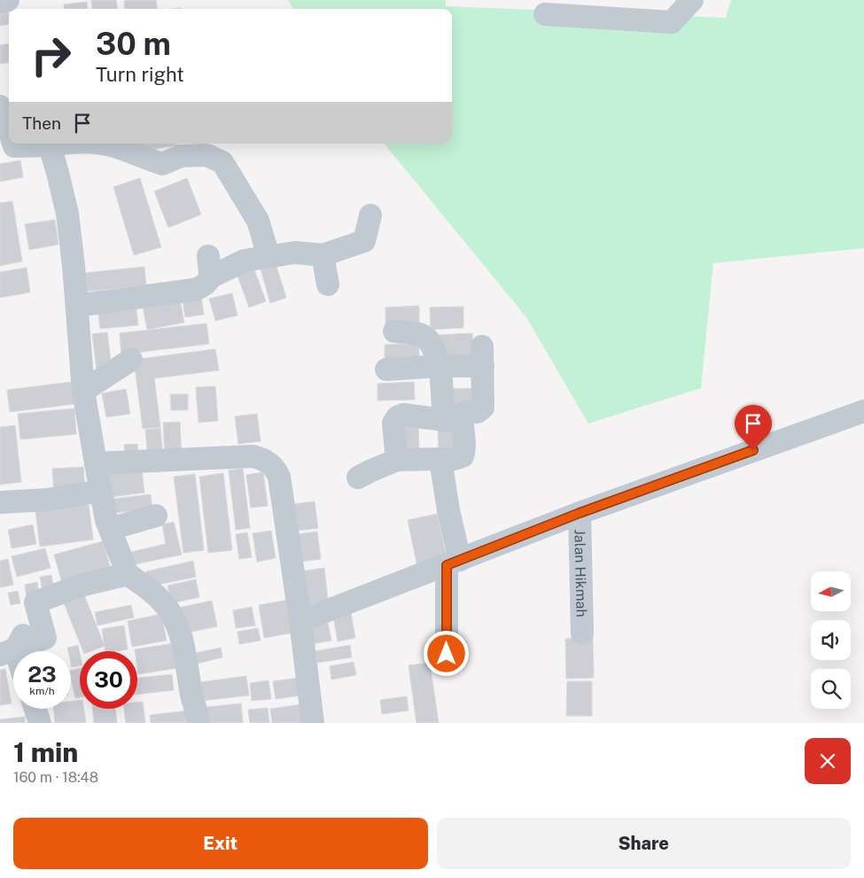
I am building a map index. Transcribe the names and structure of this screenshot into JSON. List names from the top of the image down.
{
  "streets": {
    "street": ["Jalan Hikmah"]
  },
  "north": "left",
  "page": {
    "turn": ["30 m", "Turn right"],
    "then": "Then",
    "speed": "23 km/h",
    "limit": "30",
    "heading": ["1 min", "160 m · 18:48"],
    "buttons": ["Exit", "Share"]
  }
}
